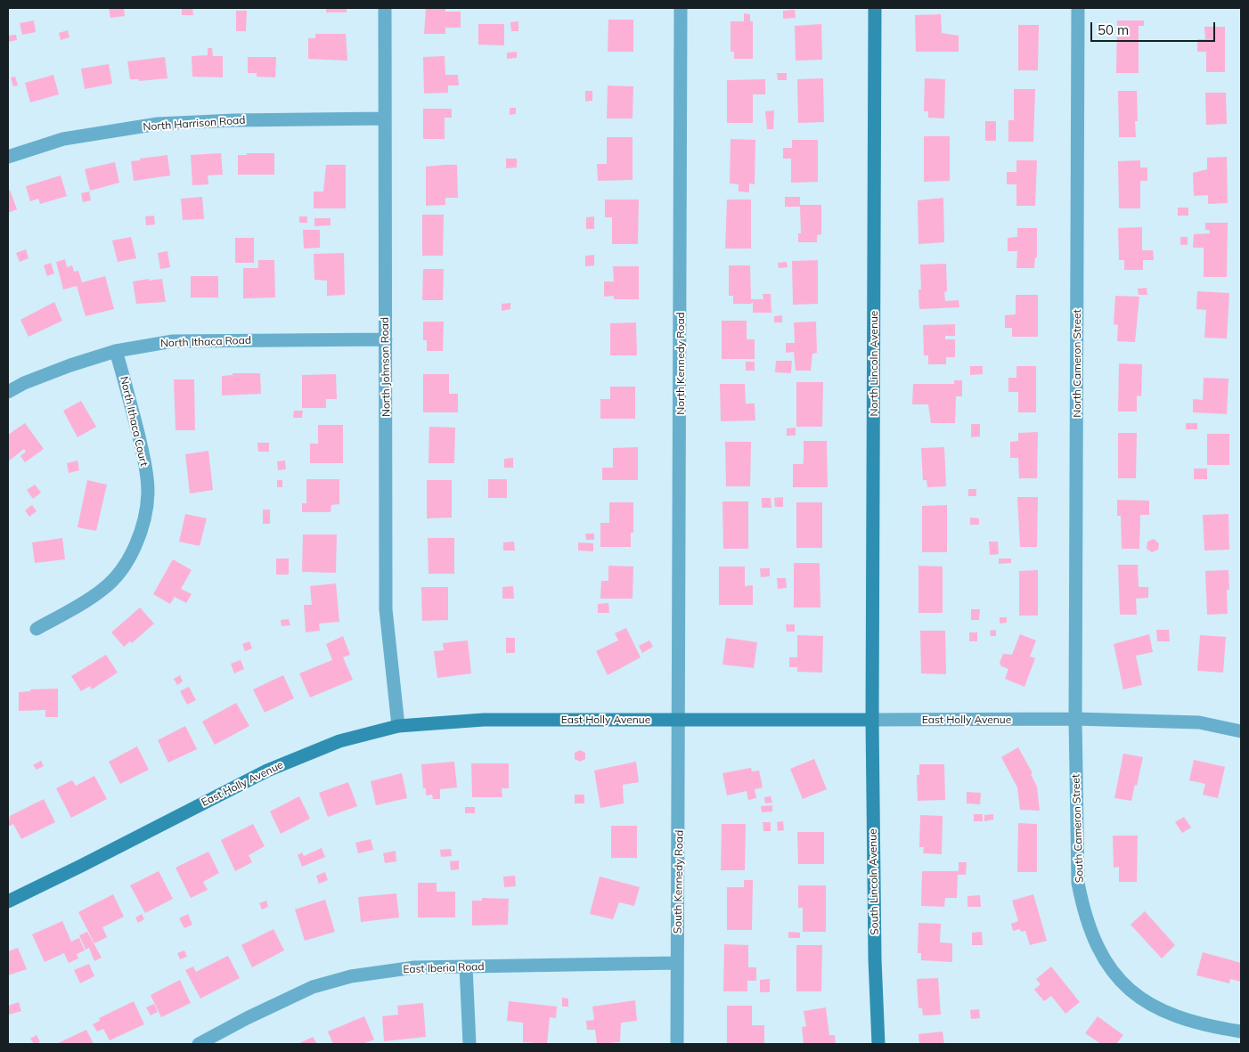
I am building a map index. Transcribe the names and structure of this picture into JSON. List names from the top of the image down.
{
  "streets": {
    "street": [
      "North Harrison Road",
      "North Ithaca Road",
      "North Kennedy Road",
      "North Lincoln Avenue",
      "North Cameron Street",
      "North Johnson Road",
      "North Ithaca Court",
      "East Holly Avenue",
      "South Cameron Street",
      "South Kennedy Road",
      "South Lincoln Avenue",
      "East Iberia Road"
    ]
  },
  "crossings": [
    ["North Harrison Road", "North Johnson Road"],
    ["North Ithaca Road", "North Johnson Road"],
    ["North Ithaca Road", "North Ithaca Court"],
    ["North Kennedy Road", "East Holly Avenue"],
    ["North Kennedy Road", "South Kennedy Road"],
    ["North Lincoln Avenue", "East Holly Avenue"],
    ["North Lincoln Avenue", "South Lincoln Avenue"],
    ["North Cameron Street", "East Holly Avenue"],
    ["North Cameron Street", "South Cameron Street"],
    ["North Johnson Road", "East Holly Avenue"],
    ["East Holly Avenue", "South Cameron Street"],
    ["East Holly Avenue", "South Kennedy Road"],
    ["East Holly Avenue", "South Lincoln Avenue"],
    ["South Kennedy Road", "East Iberia Road"]
  ],
  "scale_bar": "50 m"
}
